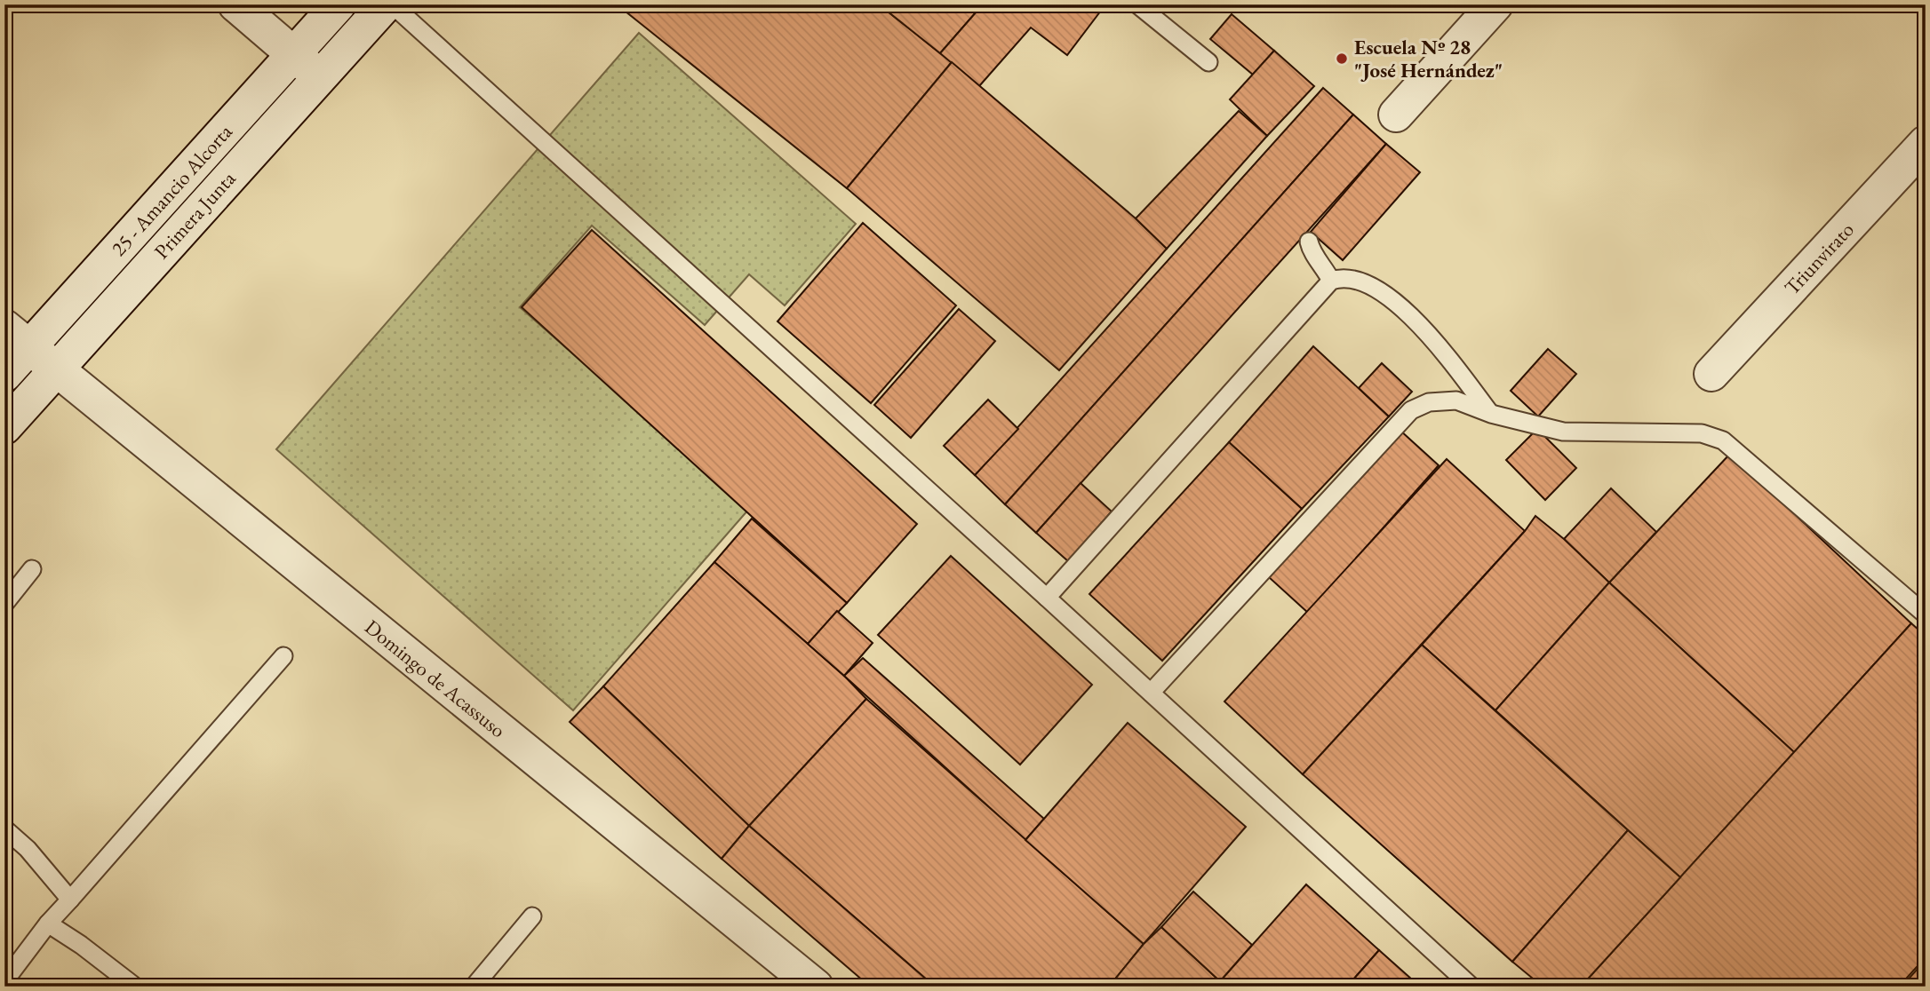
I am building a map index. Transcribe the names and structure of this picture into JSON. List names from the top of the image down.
{
  "streets": {
    "street": [
      "25 - Amancio Alcorta",
      "Primera Junta",
      "Triunvirato",
      "Domingo de Acassuso"
    ]
  },
  "crossings": [
    ["25 - Amancio Alcorta", "Domingo de Acassuso"],
    ["Primera Junta", "Domingo de Acassuso"]
  ],
  "places": ["Escuela Nº 28 \"José Hernández\""]
}
